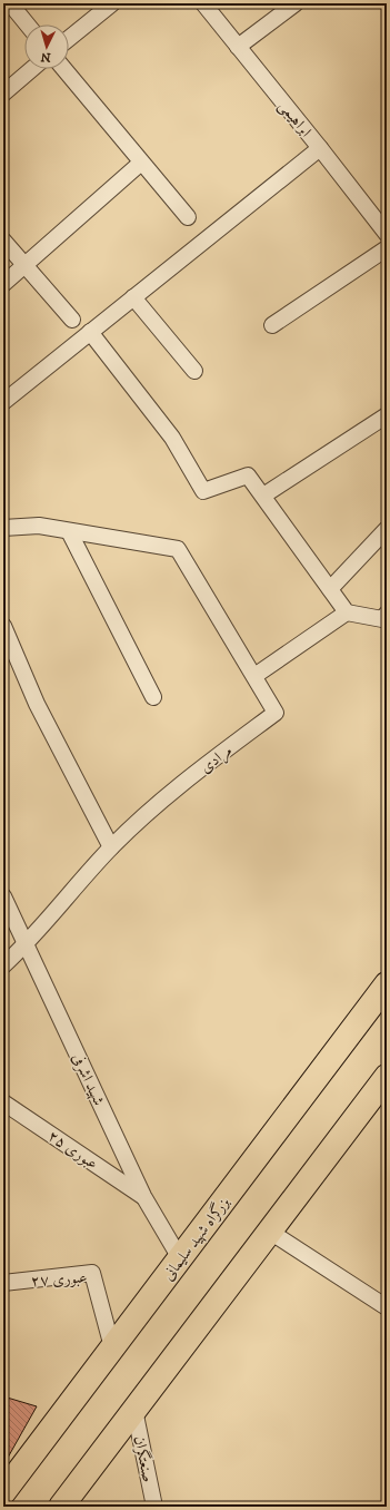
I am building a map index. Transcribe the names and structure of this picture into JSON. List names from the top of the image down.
{
  "streets": {
    "highway": ["بزرگراه شهید سلیمانی"],
    "street": [
      "ابراهیمی",
      "مرادی",
      "شهید اشرفی",
      "عبوری ۲۵",
      "عبوری ۲۷",
      "صنعتگران"
    ]
  },
  "crossings": [
    ["مرادی", "شهید اشرفی"],
    ["شهید اشرفی", "عبوری ۲۵"],
    ["شهید اشرفی", "بزرگراه شهید سلیمانی"],
    ["بزرگراه شهید سلیمانی", "عبوری ۲۷"]
  ],
  "north": "bottom"
}
